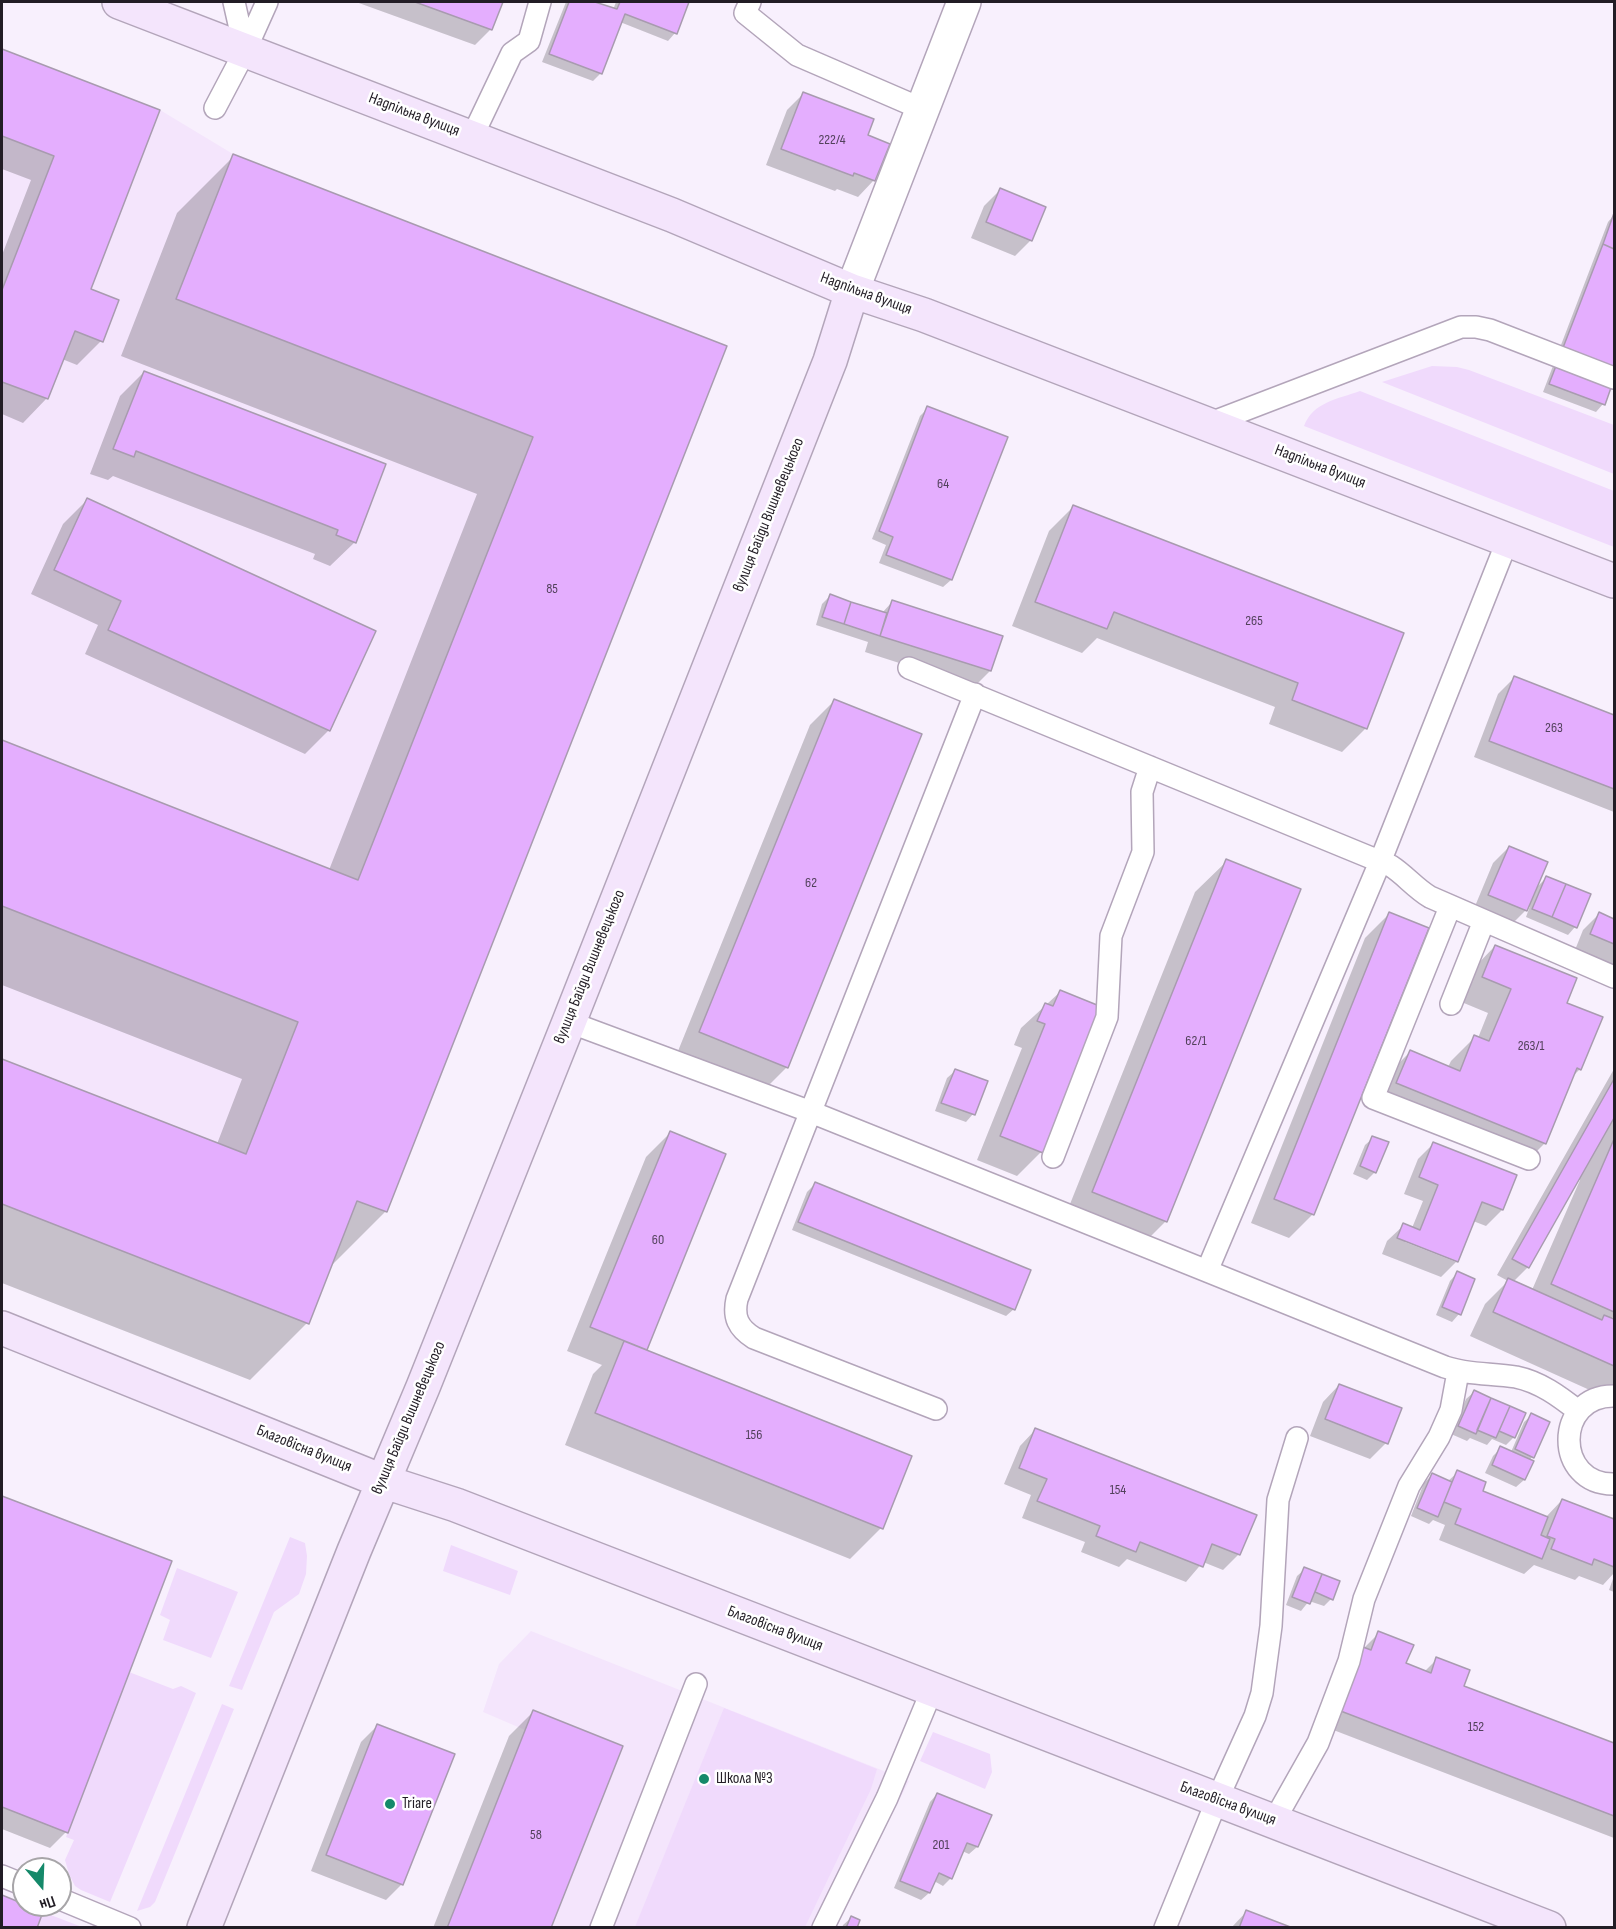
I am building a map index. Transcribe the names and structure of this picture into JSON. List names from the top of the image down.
{
  "streets": {
    "main road": ["Надпільна вулиця", "вулиця Байди Вишневецького", "Благовісна вулиця"]
  },
  "crossings": [
    ["Надпільна вулиця", "вулиця Байди Вишневецького"],
    ["вулиця Байди Вишневецького", "Благовісна вулиця"]
  ],
  "places": ["Школа №3", "Triare"],
  "house_numbers": [
    "222/4",
    "64",
    "85",
    "265",
    "263",
    "62",
    "62/1",
    "263/1",
    "60",
    "156",
    "154",
    "152",
    "58",
    "201"
  ],
  "north": "bottom"
}
